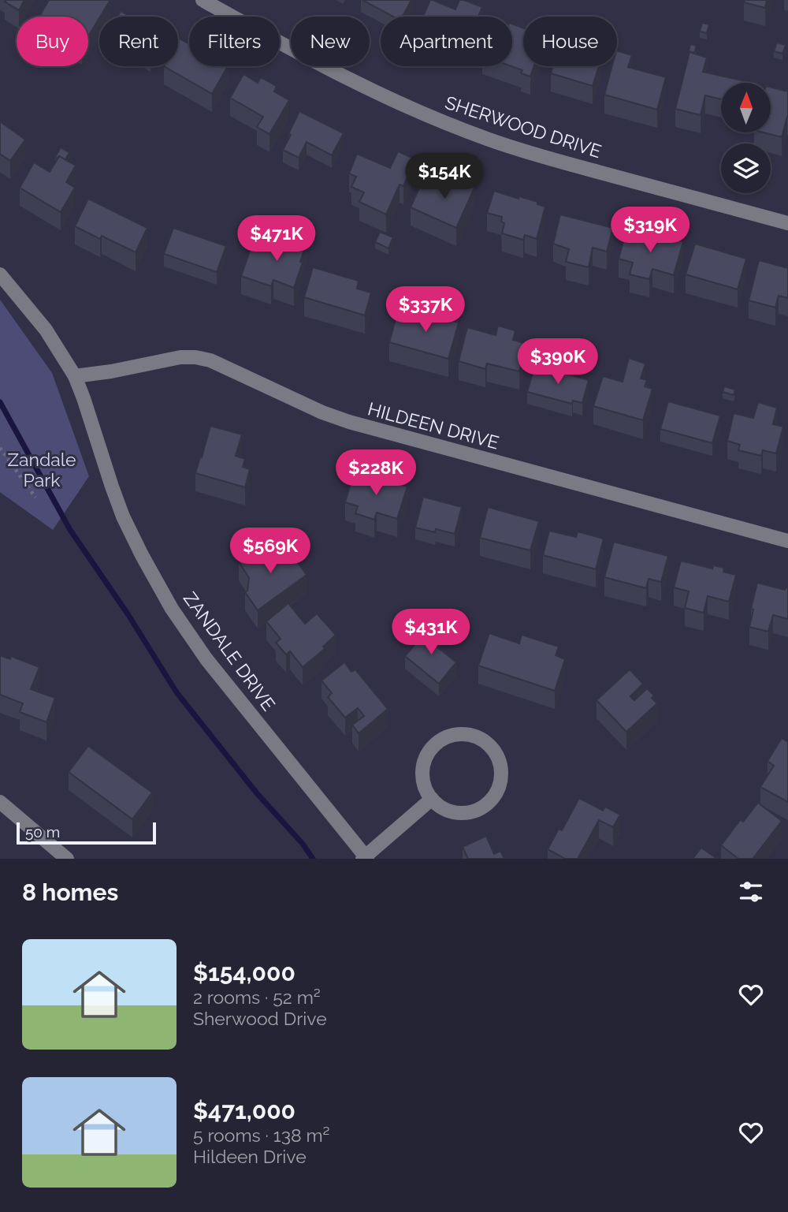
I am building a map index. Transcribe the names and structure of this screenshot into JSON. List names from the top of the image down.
{
  "streets": {
    "street": ["SHERWOOD DRIVE", "HILDEEN DRIVE", "ZANDALE DRIVE"]
  },
  "crossings": [
    ["HILDEEN DRIVE", "ZANDALE DRIVE"]
  ],
  "parks": ["Zandale Park"],
  "scale_bar": "50 m",
  "north": "top",
  "page": {
    "chip": [
      "Buy",
      "Rent",
      "Filters",
      "New",
      "Apartment",
      "House"
    ],
    "price": [
      "$154K",
      "$319K",
      "$471K",
      "$337K",
      "$390K",
      "$228K",
      "$569K",
      "$431K"
    ],
    "scale": "50 m",
    "heading": "8 homes",
    "list": [
      {
        "name": "$154,000",
        "note": "2 rooms · 52 m² · Sherwood Drive"
      },
      {
        "name": "$471,000",
        "note": "5 rooms · 138 m² · Hildeen Drive"
      }
    ]
  }
}
